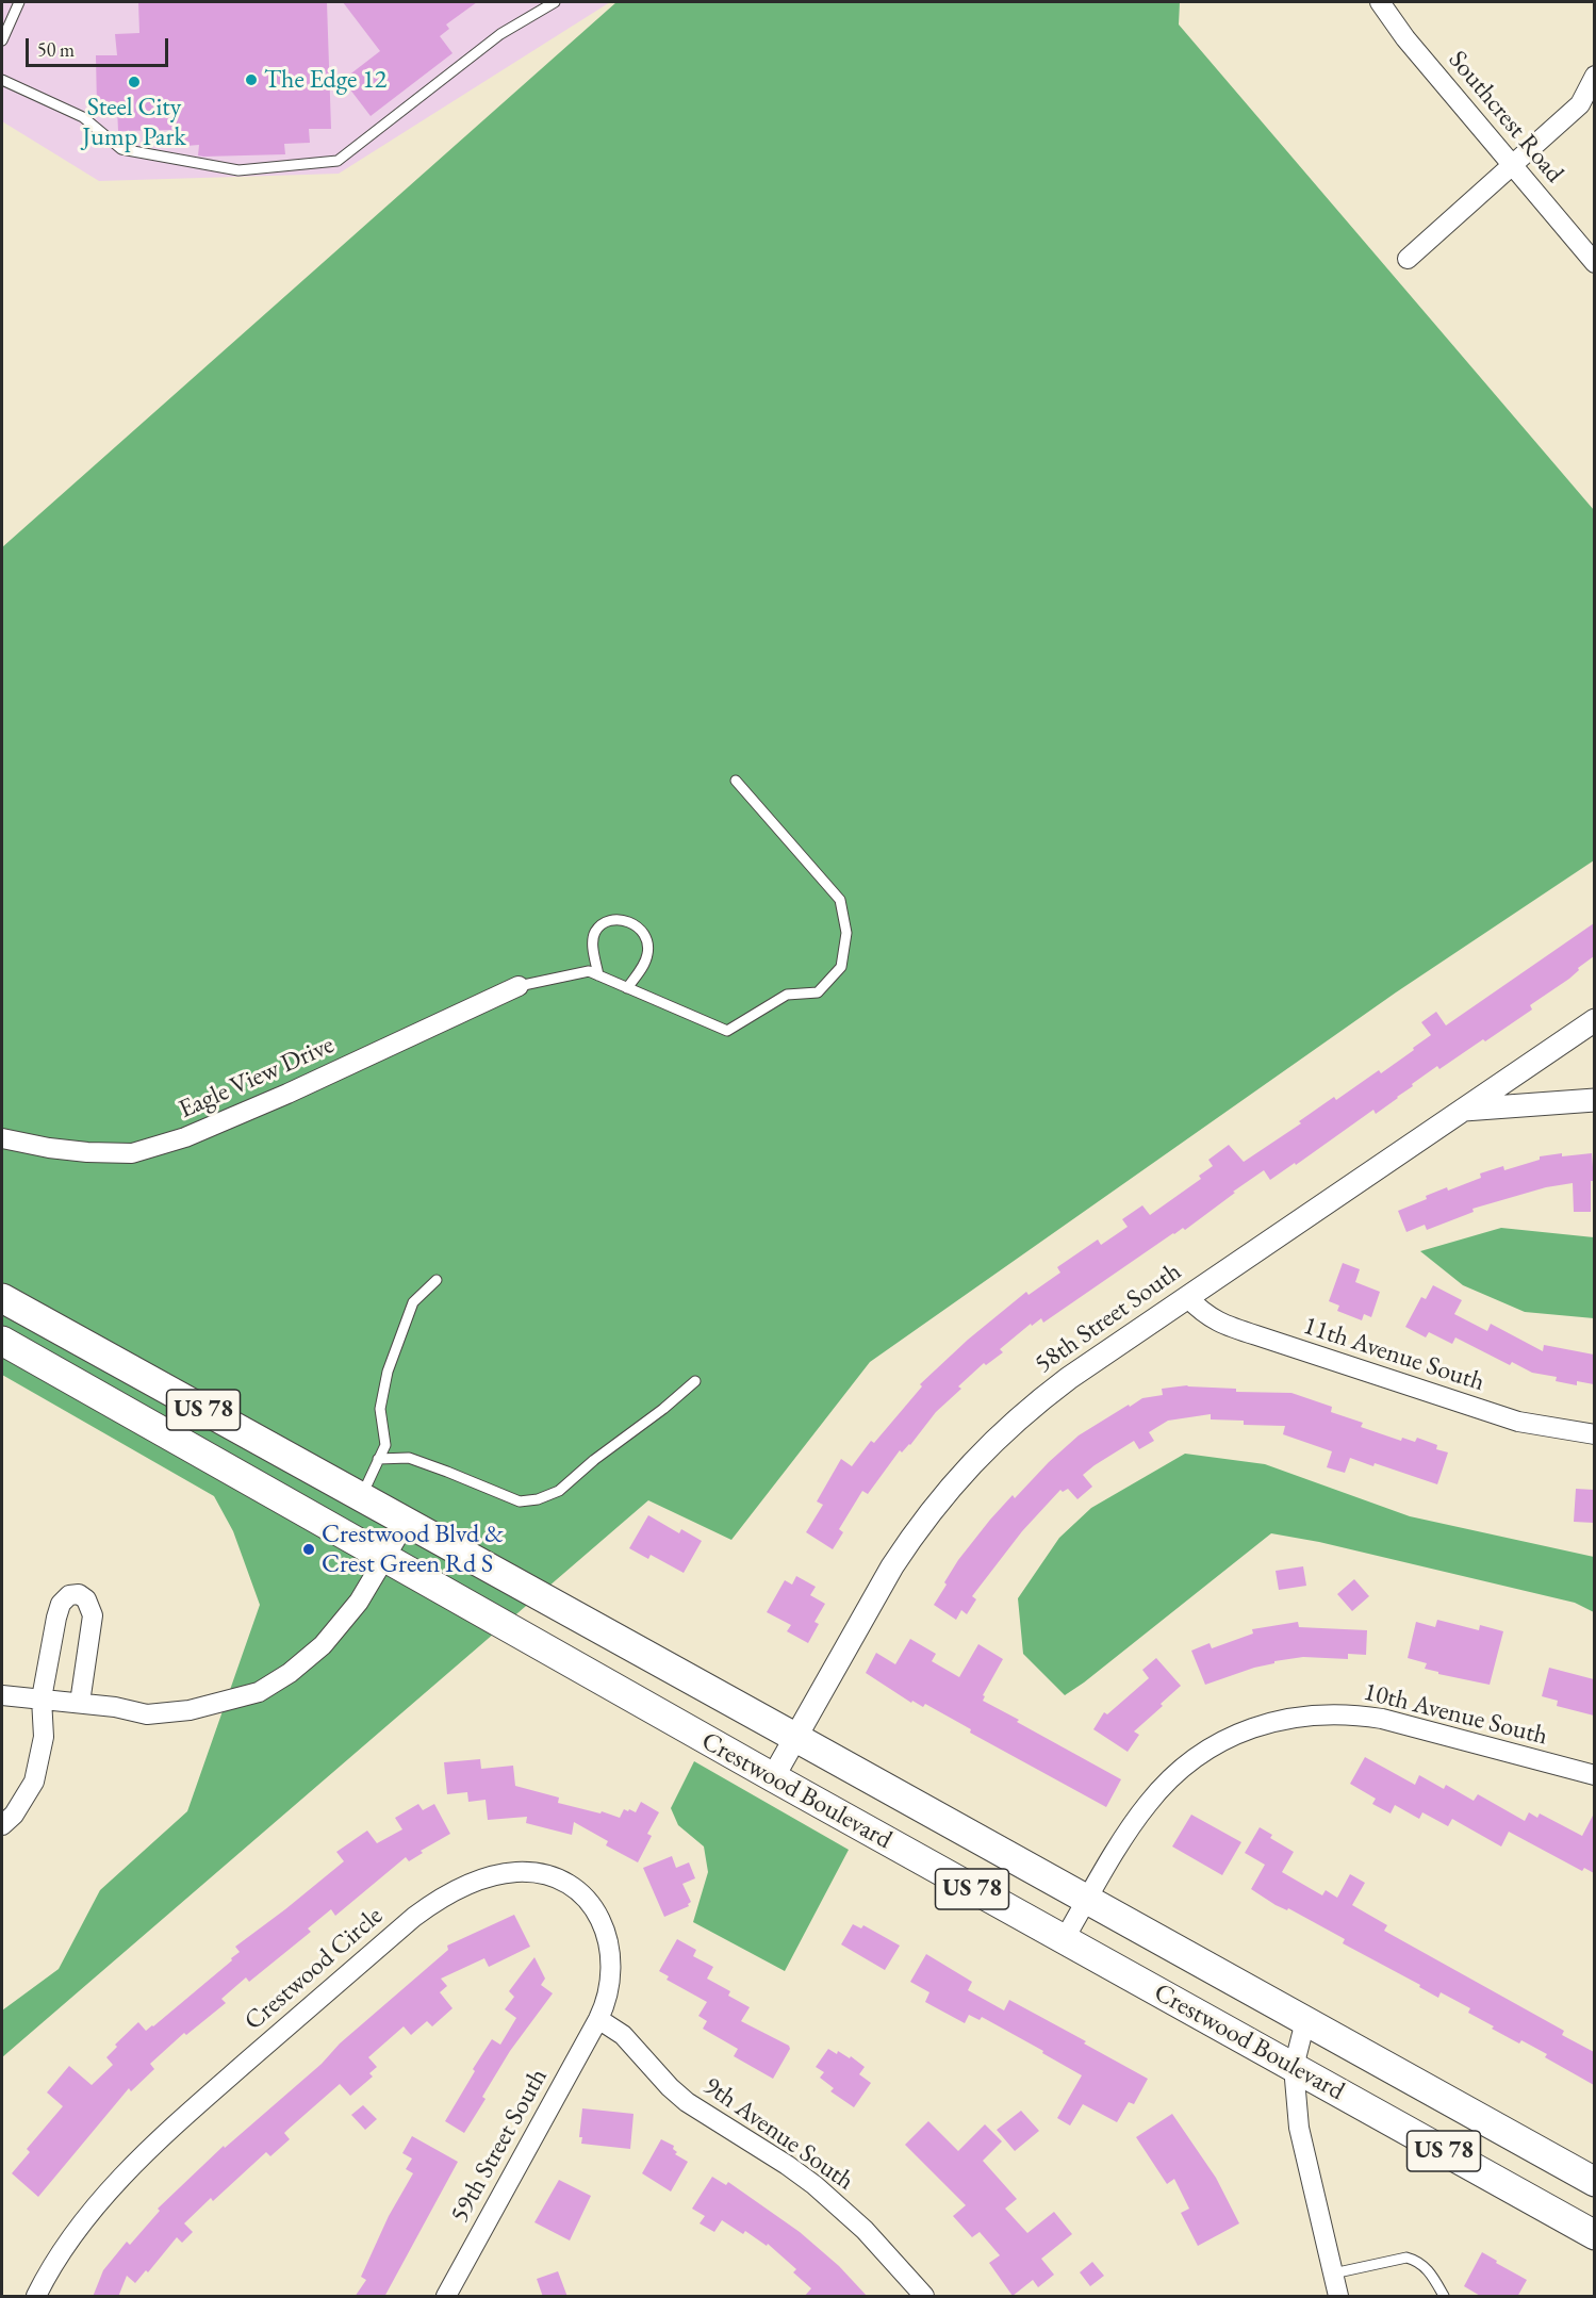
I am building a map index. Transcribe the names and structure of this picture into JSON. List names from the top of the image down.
{
  "streets": {
    "main road": ["US 78", "Crestwood Boulevard"],
    "street": [
      "Southcrest Road",
      "Eagle View Drive",
      "58th Street South",
      "11th Avenue South",
      "10th Avenue South",
      "Crestwood Circle",
      "9th Avenue South",
      "59th Street South"
    ]
  },
  "crossings": [
    ["58th Street South", "11th Avenue South"],
    ["58th Street South", "Crestwood Boulevard"],
    ["10th Avenue South", "Crestwood Boulevard"],
    ["Crestwood Circle", "9th Avenue South"],
    ["Crestwood Circle", "59th Street South"],
    ["9th Avenue South", "59th Street South"]
  ],
  "places": ["The Edge 12", "Steel City Jump Park", "Crestwood Blvd & Crest Green Rd S"],
  "scale_bar": "50 m"
}
